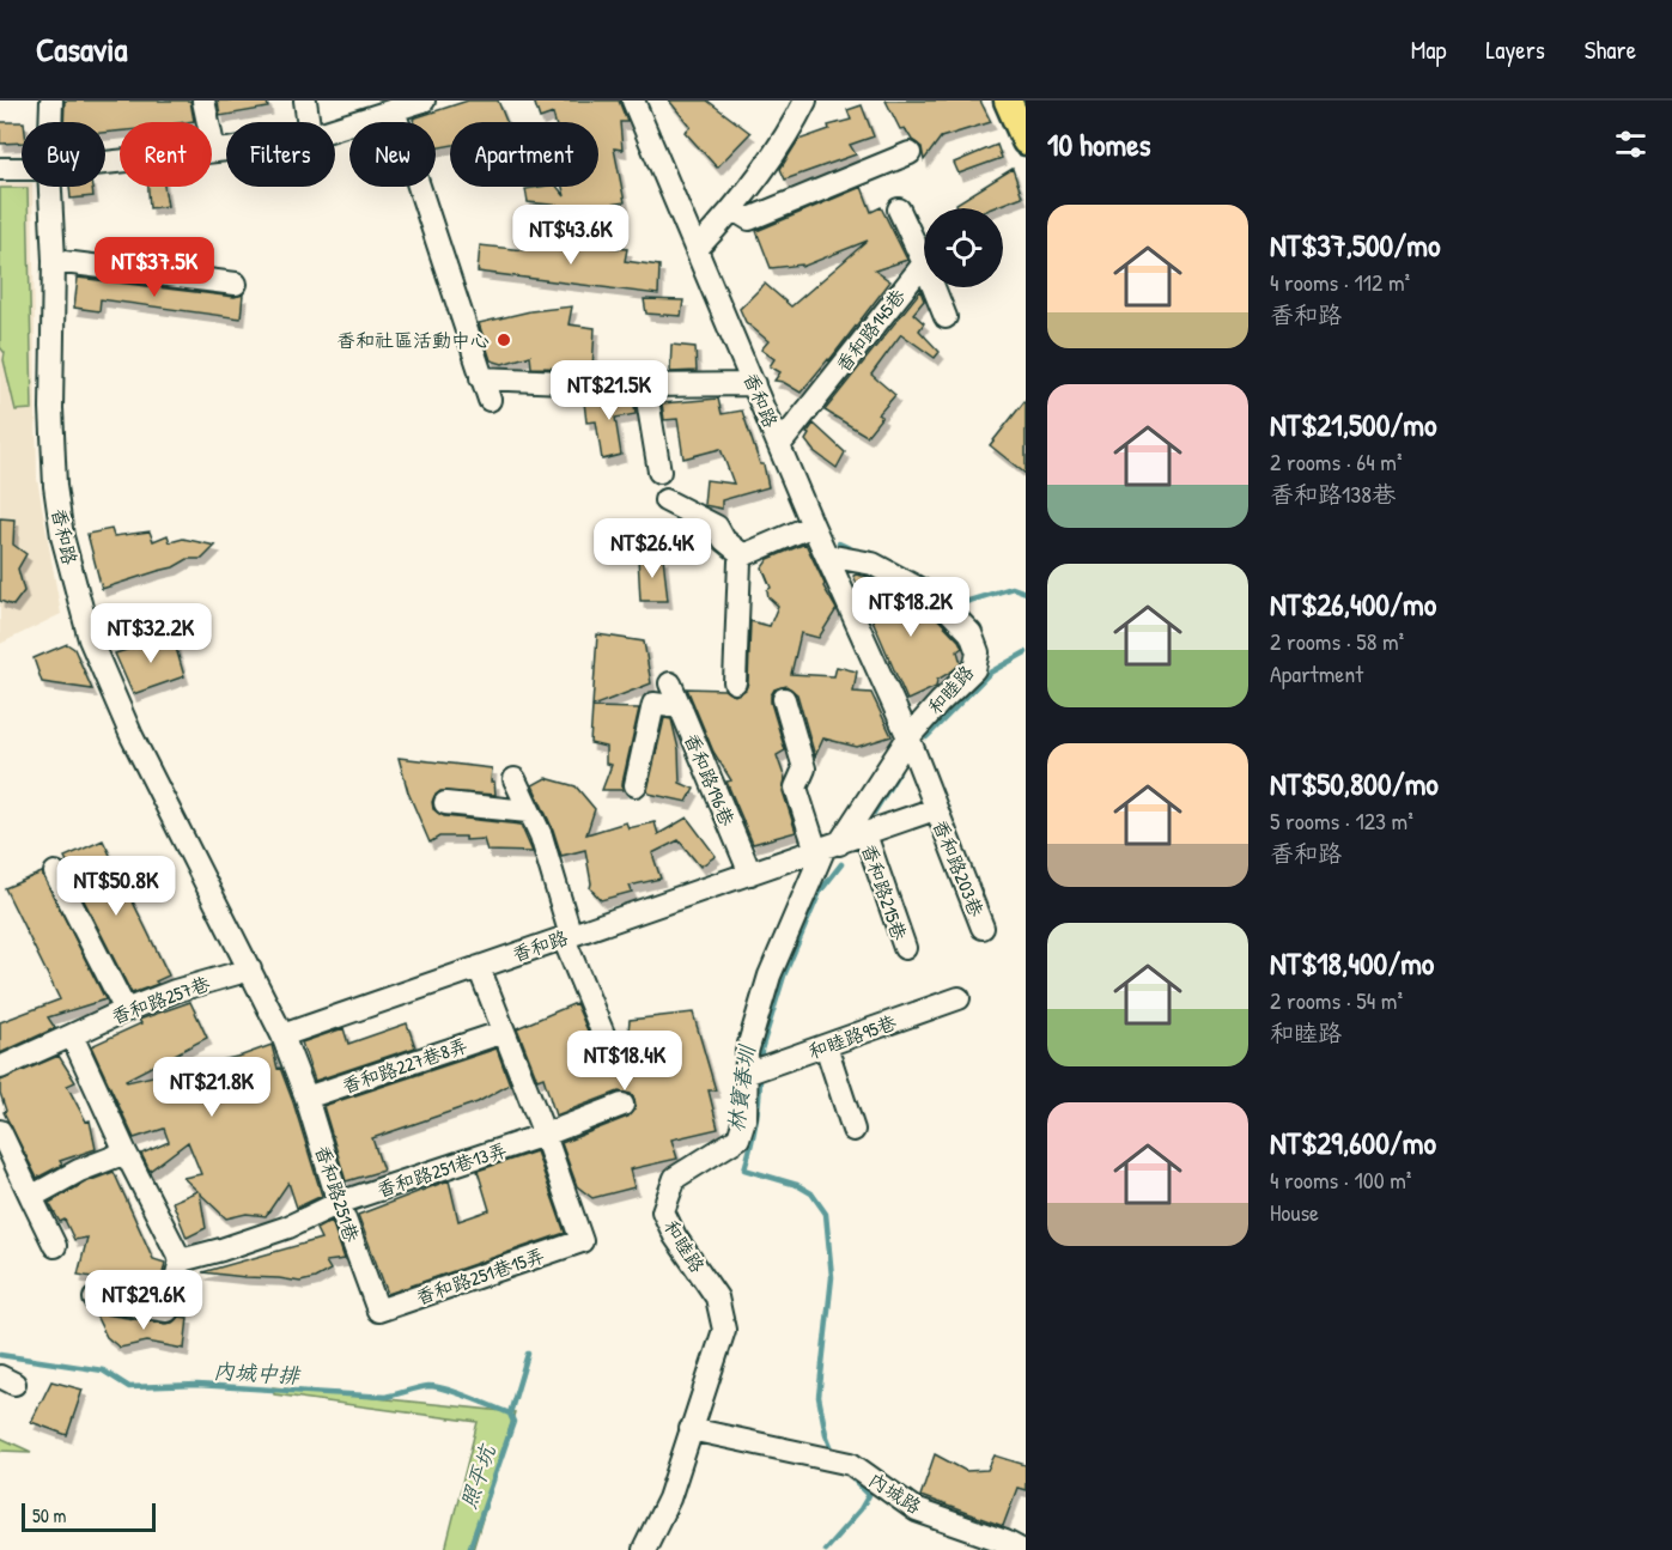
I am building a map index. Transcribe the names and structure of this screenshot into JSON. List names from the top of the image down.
{
  "streets": {
    "street": [
      "香和路145巷",
      "香和路",
      "和睦路",
      "香和路196巷",
      "香和路203巷",
      "香和路215巷",
      "香和路257巷",
      "和睦路95巷",
      "香和路227巷8弄",
      "香和路251巷13弄",
      "香和路251巷",
      "香和路251巷15弄",
      "內城路"
    ]
  },
  "crossings": [
    ["香和路145巷", "香和路"],
    ["香和路", "和睦路"],
    ["香和路", "香和路196巷"],
    ["香和路", "香和路203巷"],
    ["香和路", "香和路215巷"],
    ["香和路", "香和路257巷"],
    ["香和路", "香和路251巷"],
    ["和睦路", "和睦路95巷"],
    ["和睦路", "內城路"],
    ["香和路227巷8弄", "香和路251巷"],
    ["香和路251巷13弄", "香和路251巷"],
    ["香和路251巷13弄", "香和路251巷15弄"],
    ["香和路251巷", "香和路251巷15弄"]
  ],
  "water": ["林寶春圳", "內城中排", "照平坑"],
  "places": ["香和社區活動中心"],
  "scale_bar": "50 m",
  "page": {
    "header": "Casavia",
    "nav": ["Map", "Layers", "Share"],
    "heading": "10 homes",
    "chip": [
      "Buy",
      "Rent",
      "Filters",
      "New",
      "Apartment"
    ],
    "list": [
      {
        "name": "NT$37,500/mo",
        "note": "4 rooms · 112 m² · 香和路"
      },
      {
        "name": "NT$21,500/mo",
        "note": "2 rooms · 64 m² · 香和路138巷"
      },
      {
        "name": "NT$26,400/mo",
        "note": "2 rooms · 58 m² · Apartment"
      },
      {
        "name": "NT$50,800/mo",
        "note": "5 rooms · 123 m² · 香和路"
      },
      {
        "name": "NT$18,400/mo",
        "note": "2 rooms · 54 m² · 和睦路"
      },
      {
        "name": "NT$29,600/mo",
        "note": "4 rooms · 100 m² · House"
      }
    ],
    "price": [
      "NT$43.6K",
      "NT$37.5K",
      "NT$21.5K",
      "NT$26.4K",
      "NT$18.2K",
      "NT$32.2K",
      "NT$50.8K",
      "NT$18.4K",
      "NT$21.8K",
      "NT$29.6K"
    ],
    "scale": "50 m"
  }
}
